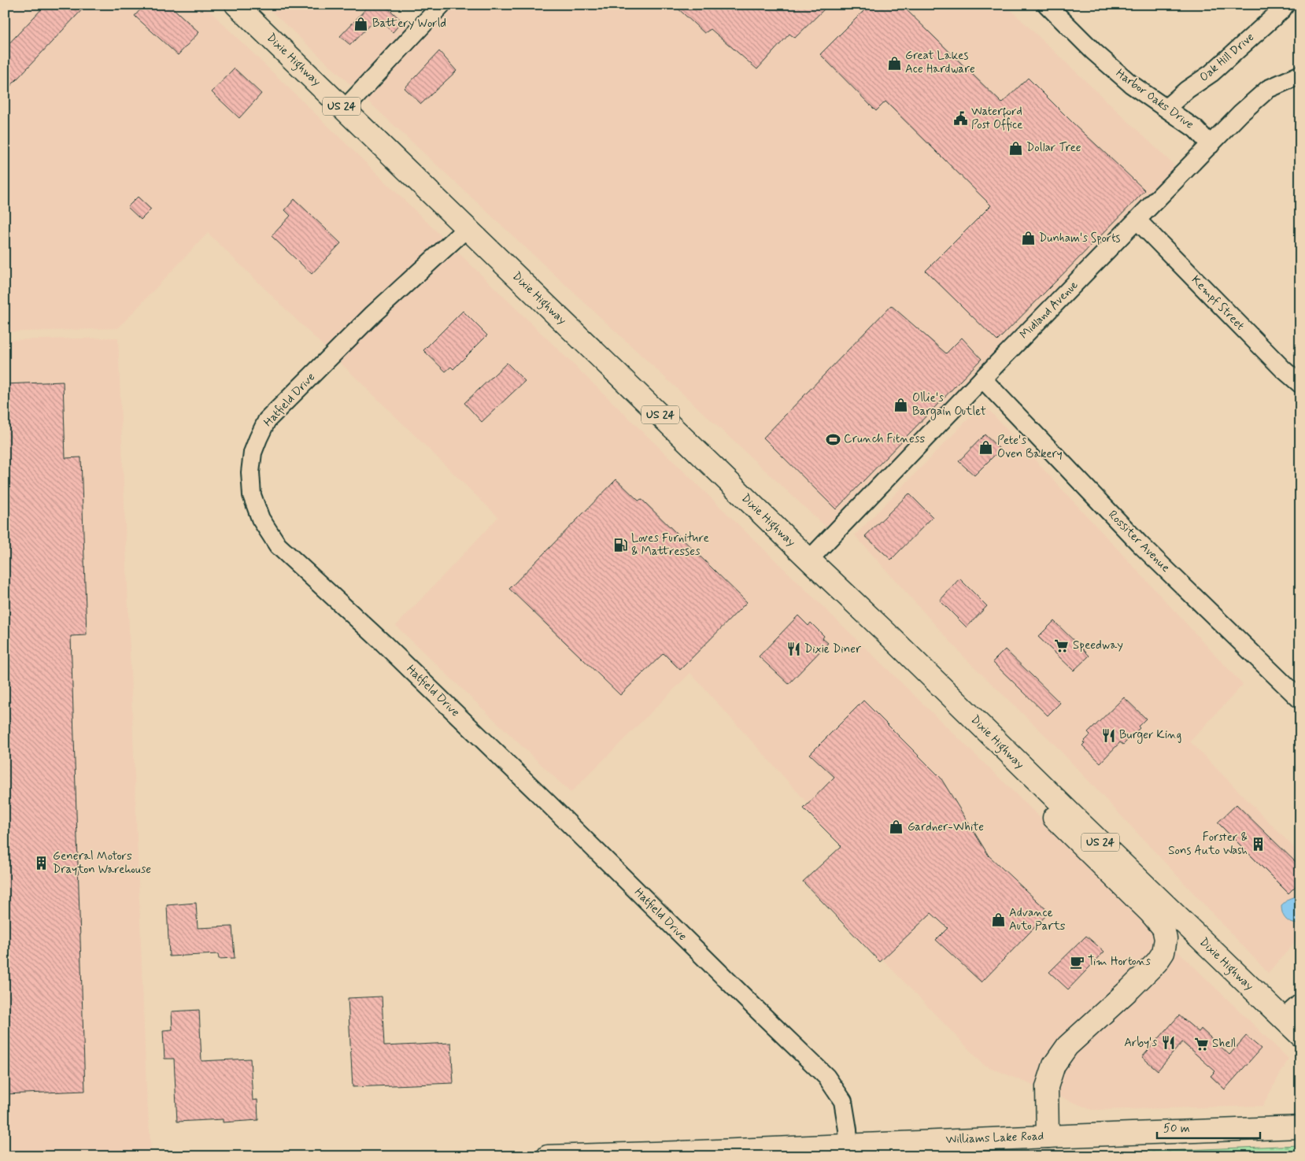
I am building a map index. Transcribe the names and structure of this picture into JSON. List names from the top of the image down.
{
  "streets": {
    "main road": ["Dixie Highway", "US 24", "Williams Lake Road"],
    "street": [
      "Oak Hill Drive",
      "Harbor Oaks Drive",
      "Kempf Street",
      "Midland Avenue",
      "Hatfield Drive",
      "Rossiter Avenue"
    ]
  },
  "crossings": [
    ["Oak Hill Drive", "Harbor Oaks Drive"],
    ["Dixie Highway", "Midland Avenue"],
    ["Dixie Highway", "Hatfield Drive"],
    ["Harbor Oaks Drive", "Midland Avenue"],
    ["Kempf Street", "Midland Avenue"],
    ["Midland Avenue", "Rossiter Avenue"],
    ["Hatfield Drive", "Williams Lake Road"]
  ],
  "places": {
    "shop": [
      "Battery World",
      "Great Lakes Ace Hardware",
      "Dollar Tree",
      "Dunham's Sports",
      "Ollie's Bargain Outlet",
      "Pete's Oven Bakery",
      "Gardner-White",
      "Advance Auto Parts"
    ],
    "public building": ["Waterford Post Office"],
    "sports": ["Crunch Fitness"],
    "fuel station": ["Loves Furniture & Mattresses"],
    "supermarket": ["Speedway", "Shell"],
    "restaurant": ["Dixie Diner", "Burger King", "Arby's"],
    "building": ["Forster & Sons Auto Wash", "General Motors Drayton Warehouse"],
    "cafe": ["Tim Hortons"]
  },
  "scale_bar": "50 m"
}
